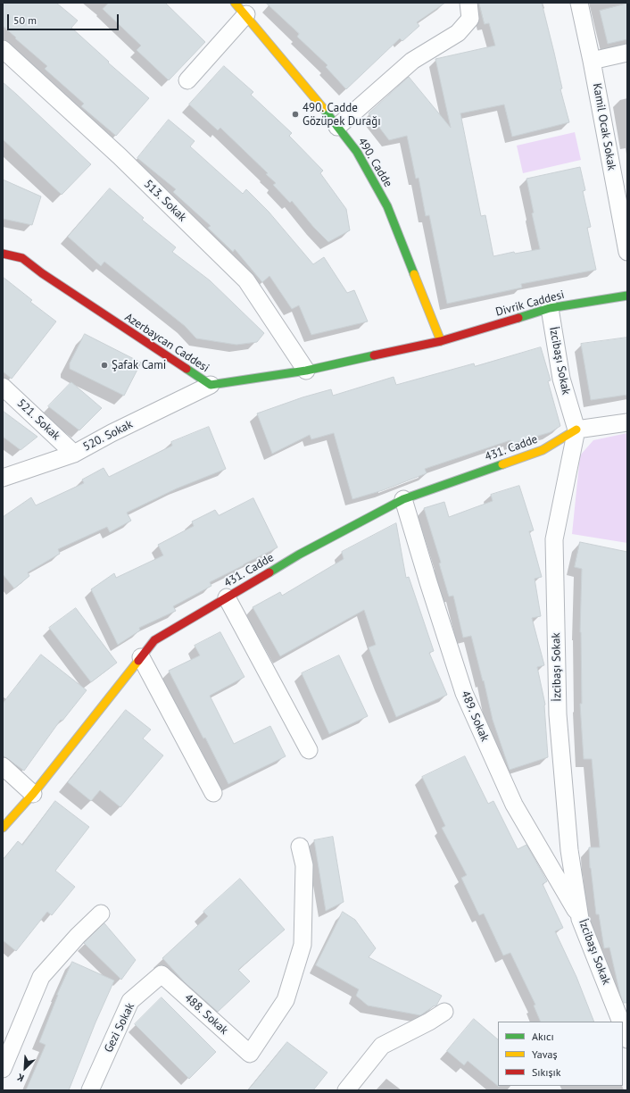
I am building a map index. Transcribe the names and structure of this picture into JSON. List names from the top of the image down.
{
  "streets": {
    "street": [
      "Kamil Ocak Sokak",
      "490. Cadde",
      "513. Sokak",
      "Divrik Caddesi",
      "Azerbaycan Caddesi",
      "İzcibaşı Sokak",
      "521. Sokak",
      "520. Sokak",
      "431. Cadde",
      "489. Sokak",
      "488. Sokak",
      "Gezi Sokak"
    ]
  },
  "crossings": [
    ["490. Cadde", "Divrik Caddesi"],
    ["490. Cadde", "Azerbaycan Caddesi"],
    ["513. Sokak", "Azerbaycan Caddesi"],
    ["Divrik Caddesi", "Azerbaycan Caddesi"],
    ["Divrik Caddesi", "İzcibaşı Sokak"],
    ["Azerbaycan Caddesi", "520. Sokak"],
    ["İzcibaşı Sokak", "431. Cadde"],
    ["İzcibaşı Sokak", "489. Sokak"],
    ["521. Sokak", "520. Sokak"],
    ["431. Cadde", "489. Sokak"],
    ["488. Sokak", "Gezi Sokak"]
  ],
  "places": ["490. Cadde Gözüpek Durağı", "Şafak Cami"],
  "legend": ["Akıcı", "Yavaş", "Sıkışık"],
  "scale_bar": "50 m",
  "north": "bottom left"
}
